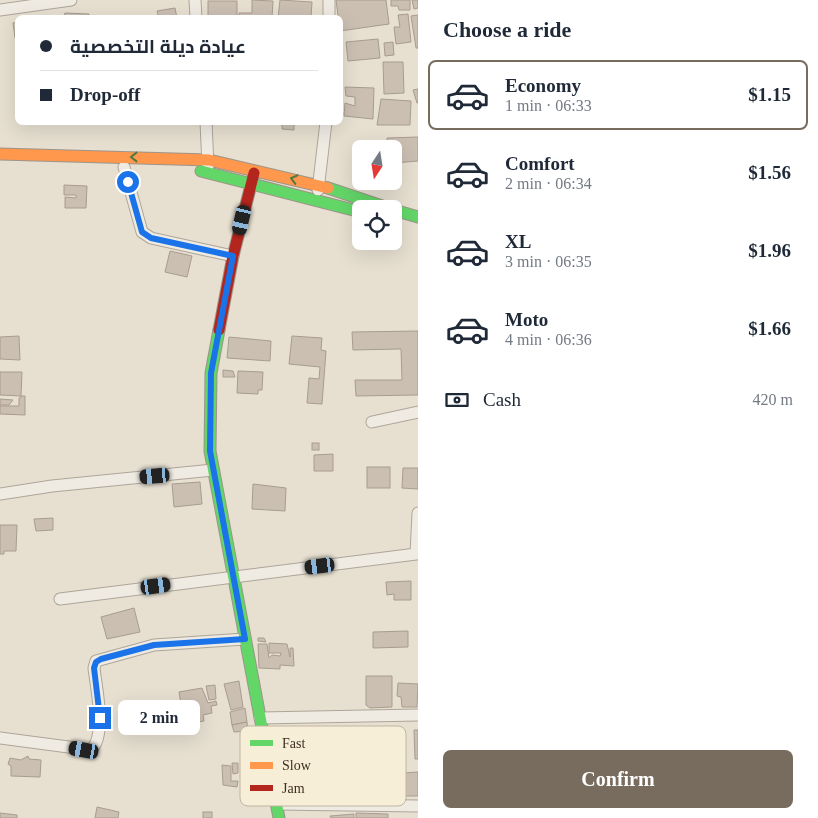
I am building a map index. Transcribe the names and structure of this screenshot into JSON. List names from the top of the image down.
{
  "legend": ["Fast", "Slow", "Jam"],
  "north": "bottom",
  "page": {
    "heading": "Choose a ride",
    "banner": ["عيادة ديلة التخصصية", "Drop-off"],
    "list": [
      {
        "name": "Economy",
        "note": "1 min · 06:33",
        "value": "$1.15"
      },
      {
        "name": "Comfort",
        "note": "2 min · 06:34",
        "value": "$1.56"
      },
      {
        "name": "XL",
        "note": "3 min · 06:35",
        "value": "$1.96"
      },
      {
        "name": "Moto",
        "note": "4 min · 06:36",
        "value": "$1.66"
      }
    ],
    "pay": ["Cash", "420 m"],
    "bubble": "2 min",
    "buttons": "Confirm"
  }
}
